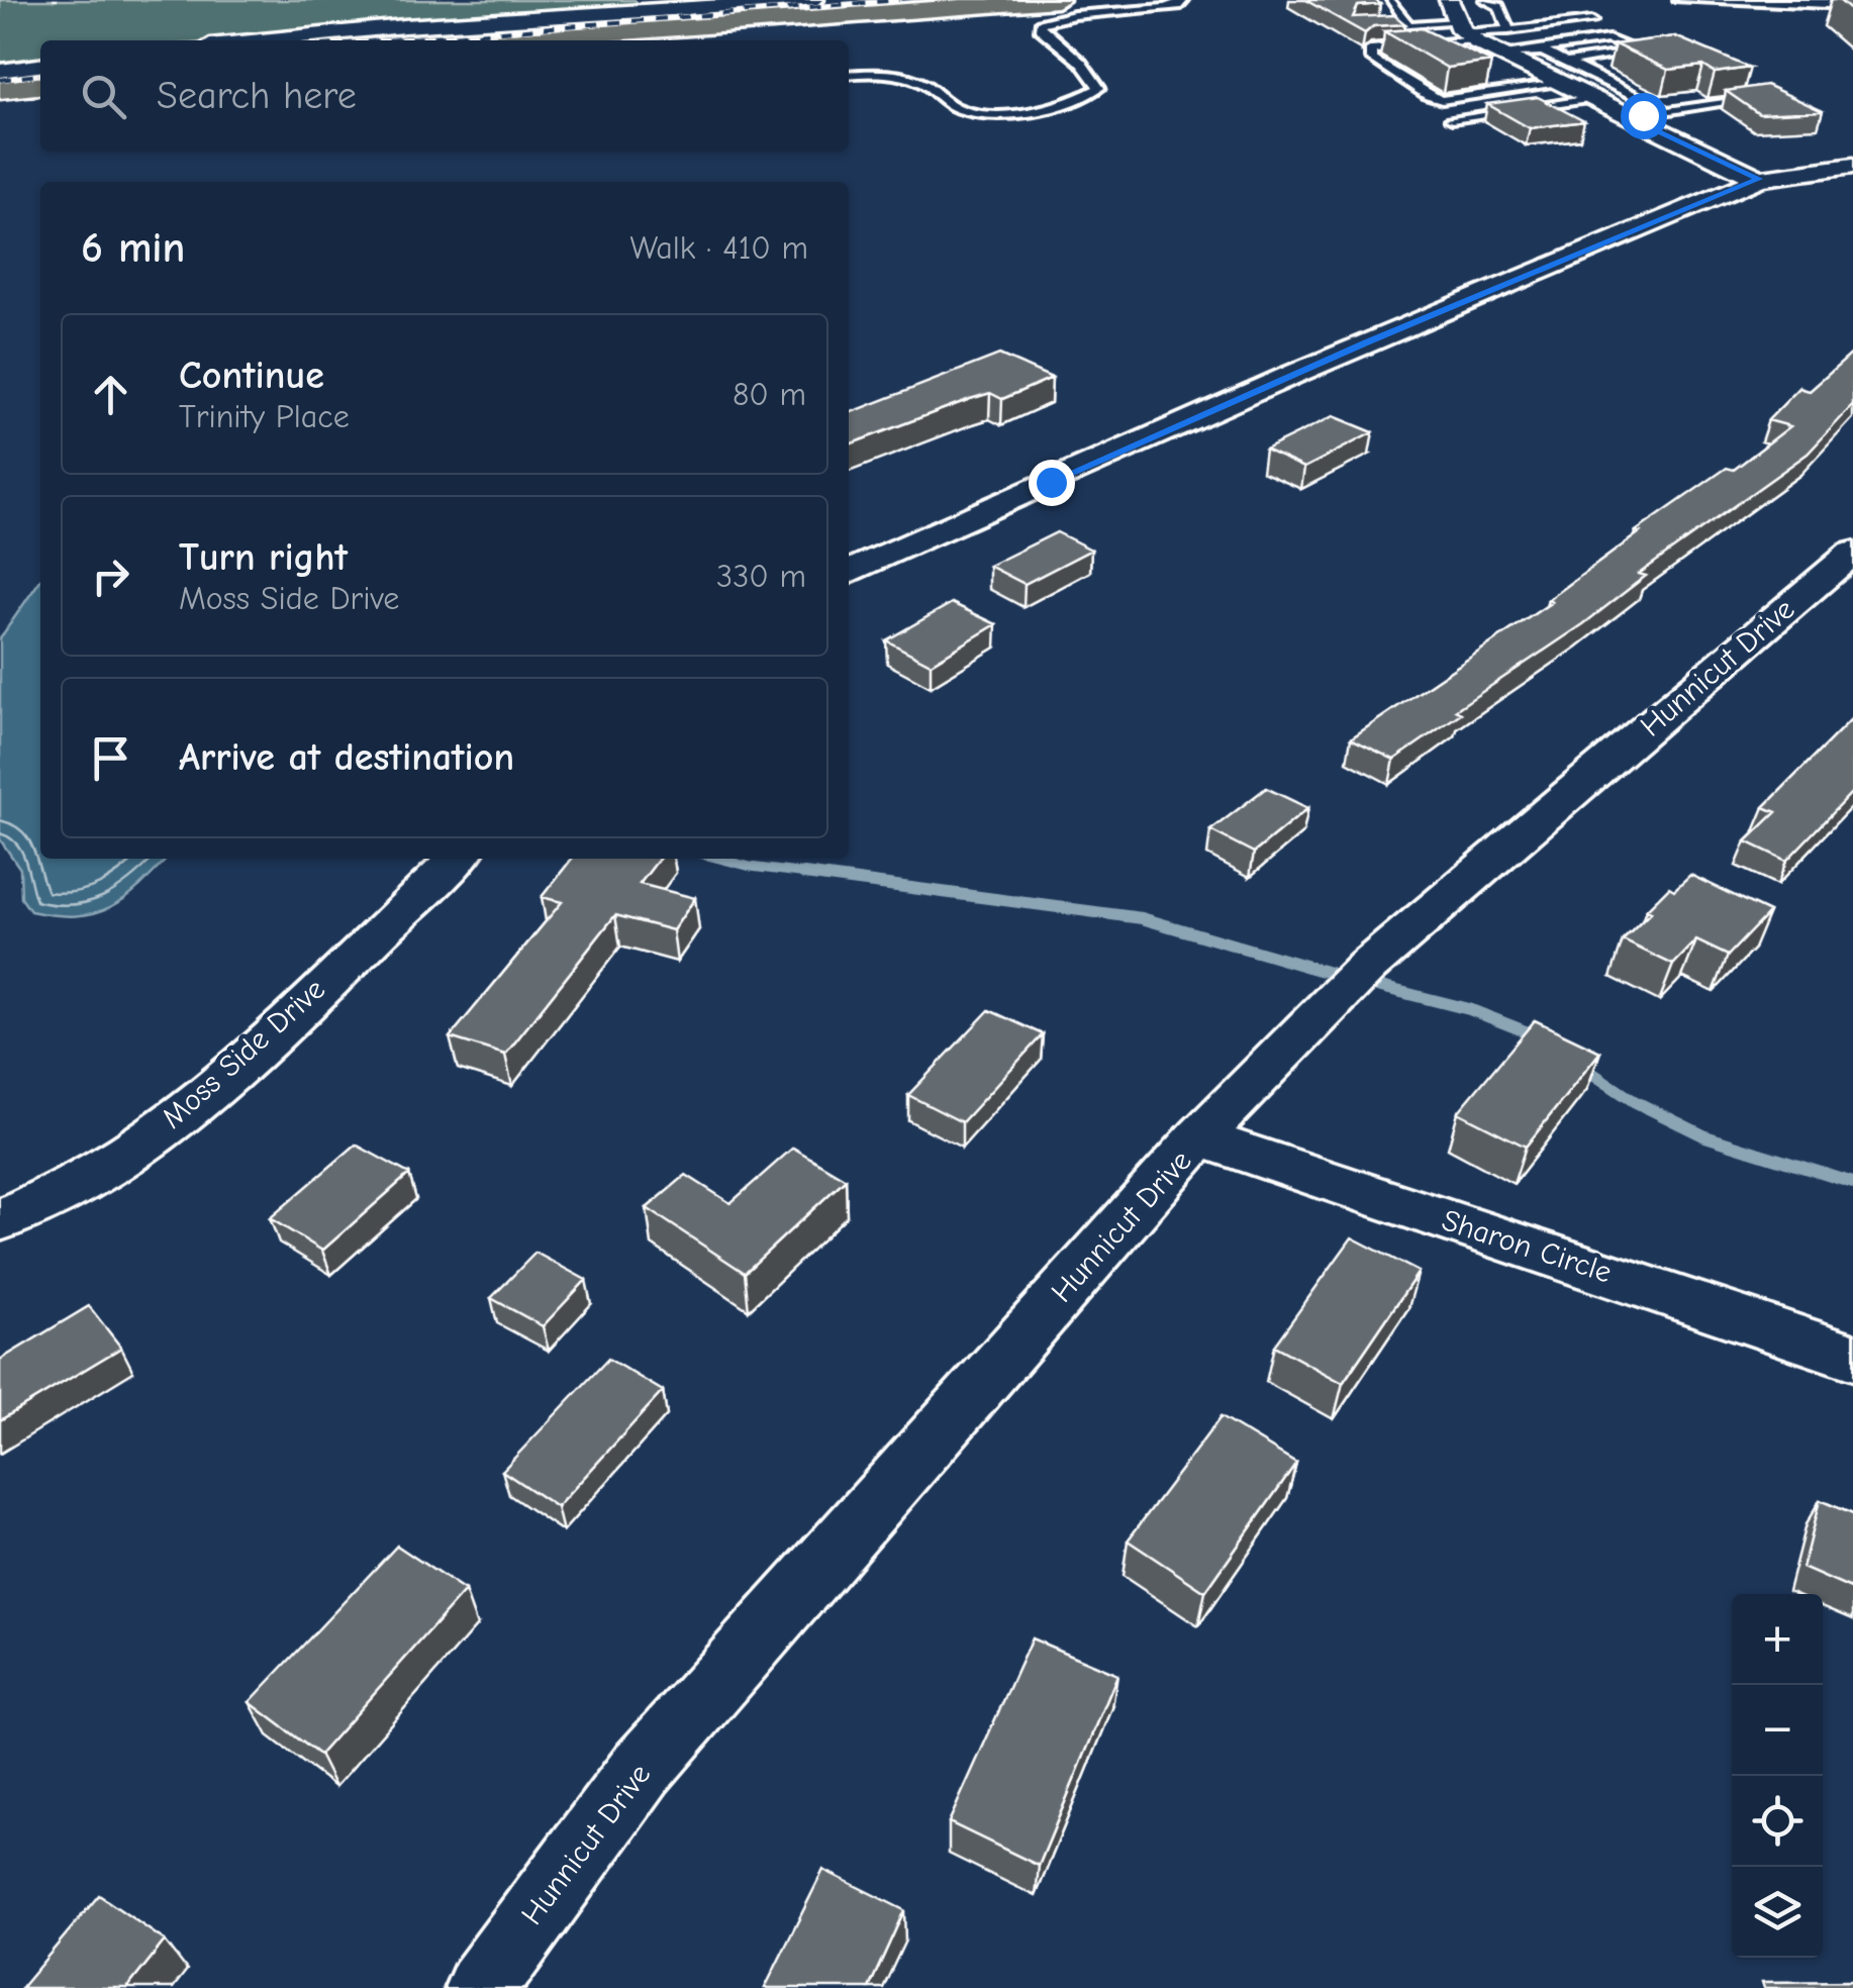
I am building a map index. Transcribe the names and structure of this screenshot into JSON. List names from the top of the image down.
{
  "streets": {
    "street": ["Hunnicut Drive", "Moss Side Drive", "Sharon Circle"]
  },
  "crossings": [
    ["Hunnicut Drive", "Sharon Circle"]
  ],
  "page": {
    "search": "Search here",
    "heading": ["6 min", "Walk · 410 m"],
    "list": [
      ["Continue", "Trinity Place", "80 m"],
      ["Turn right", "Moss Side Drive", "330 m"],
      "Arrive at destination"
    ],
    "map_buttons": ["+", "−"]
  }
}
